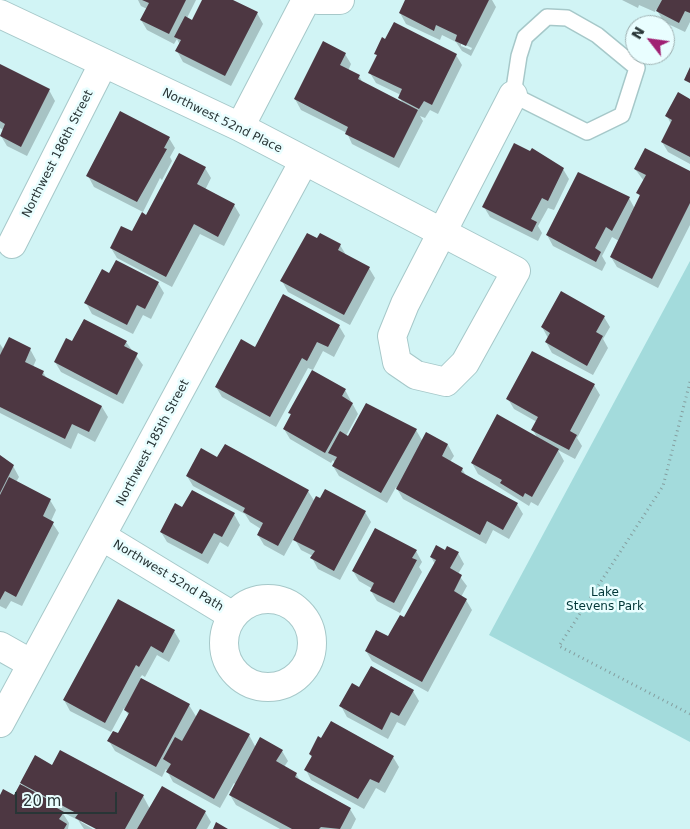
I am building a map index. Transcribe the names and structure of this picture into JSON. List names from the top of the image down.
{
  "streets": {
    "street": [
      "Northwest 52nd Place",
      "Northwest 186th Street",
      "Northwest 185th Street",
      "Northwest 52nd Path"
    ]
  },
  "crossings": [
    ["Northwest 52nd Place", "Northwest 186th Street"],
    ["Northwest 52nd Place", "Northwest 185th Street"],
    ["Northwest 185th Street", "Northwest 52nd Path"]
  ],
  "parks": ["Lake Stevens Park"],
  "scale_bar": "20 m",
  "north": "top left"
}
